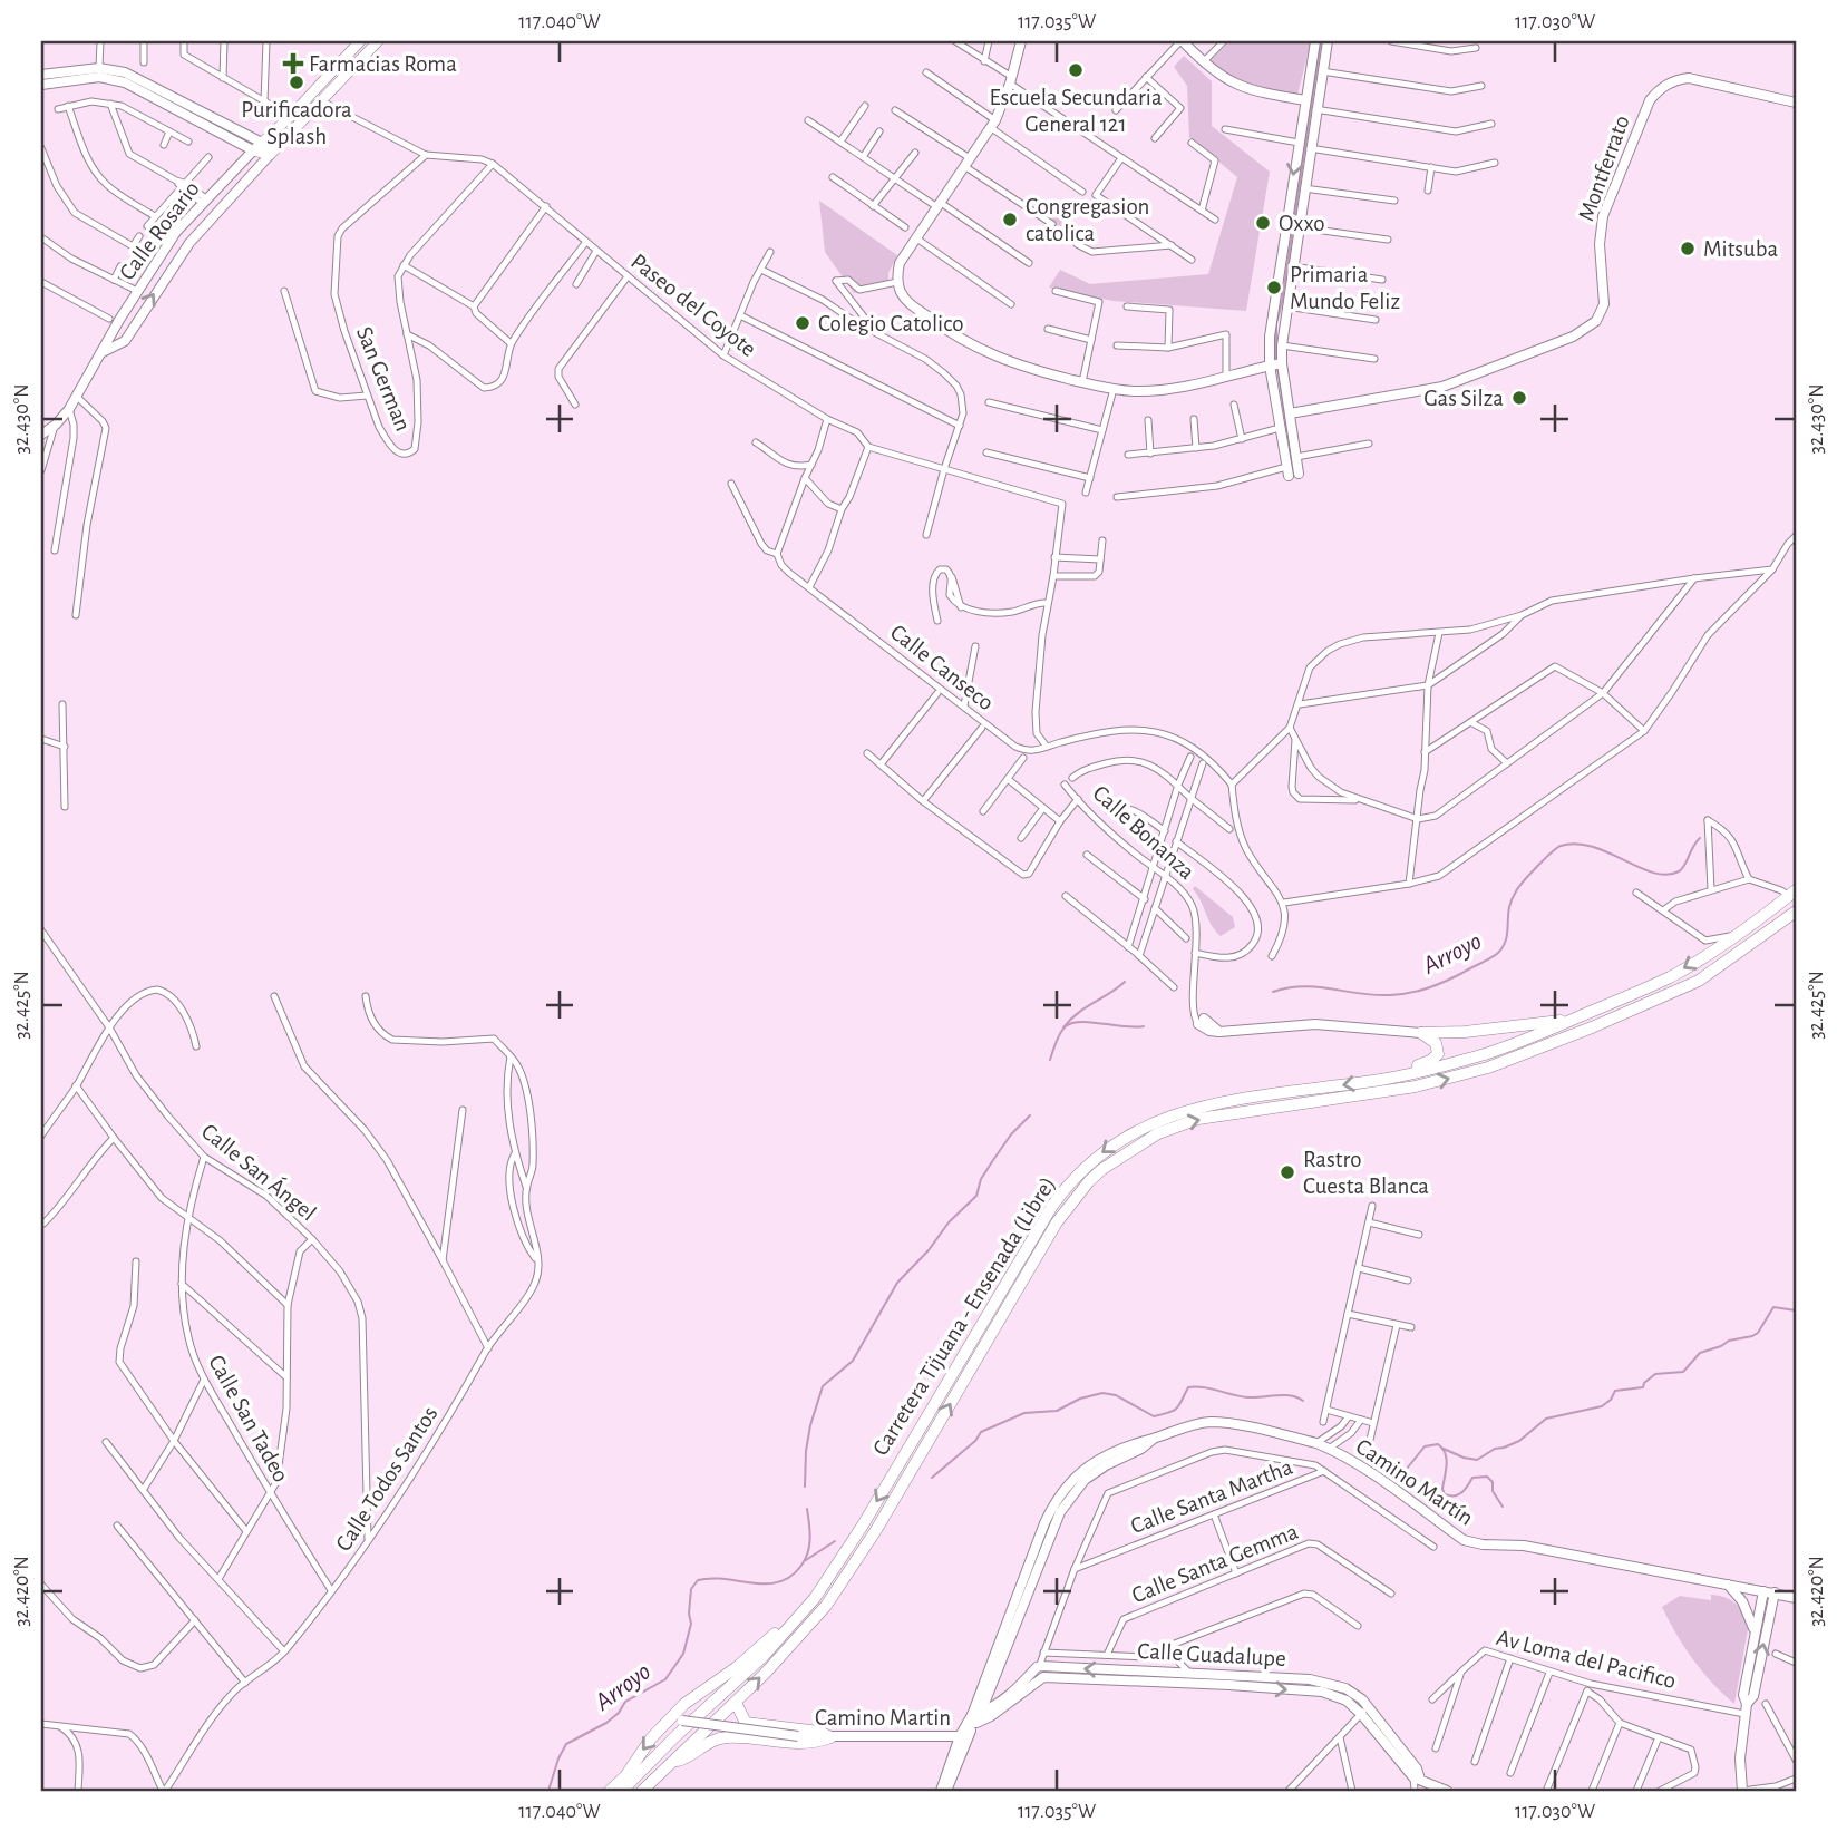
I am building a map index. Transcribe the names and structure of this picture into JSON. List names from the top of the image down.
{
  "streets": {
    "highway": ["Carretera Tijuana - Ensenada (Libre)"],
    "street": [
      "Montferrato",
      "Calle Rosario",
      "Paseo del Coyote",
      "San German",
      "Calle Canseco",
      "Calle Bonanza",
      "Calle San Ángel",
      "Calle San Tadeo",
      "Calle Todos Santos",
      "Camino Martín",
      "Calle Santa Martha",
      "Calle Santa Gemma",
      "Calle Guadalupe",
      "Av Loma del Pacifico",
      "Camino Martin"
    ]
  },
  "crossings": [
    ["Paseo del Coyote", "San German"],
    ["Calle San Ángel", "Calle San Tadeo"],
    ["Calle San Ángel", "Calle Todos Santos"],
    ["Calle San Tadeo", "Calle Todos Santos"],
    ["Camino Martín", "Camino Martin"]
  ],
  "water": ["Arroyo"],
  "places": {
    "health": ["Farmacias Roma"],
    "other": [
      "Escuela Secundaria General 121",
      "Purificadora Splash",
      "Congregasion catolica",
      "Oxxo",
      "Mitsuba",
      "Primaria Mundo Feliz",
      "Colegio Catolico",
      "Gas Silza",
      "Rastro Cuesta Blanca"
    ]
  },
  "coordinates": [
    "117.040°W",
    "117.035°W",
    "117.030°W",
    "32.430°N",
    "32.425°N",
    "32.420°N"
  ]
}
